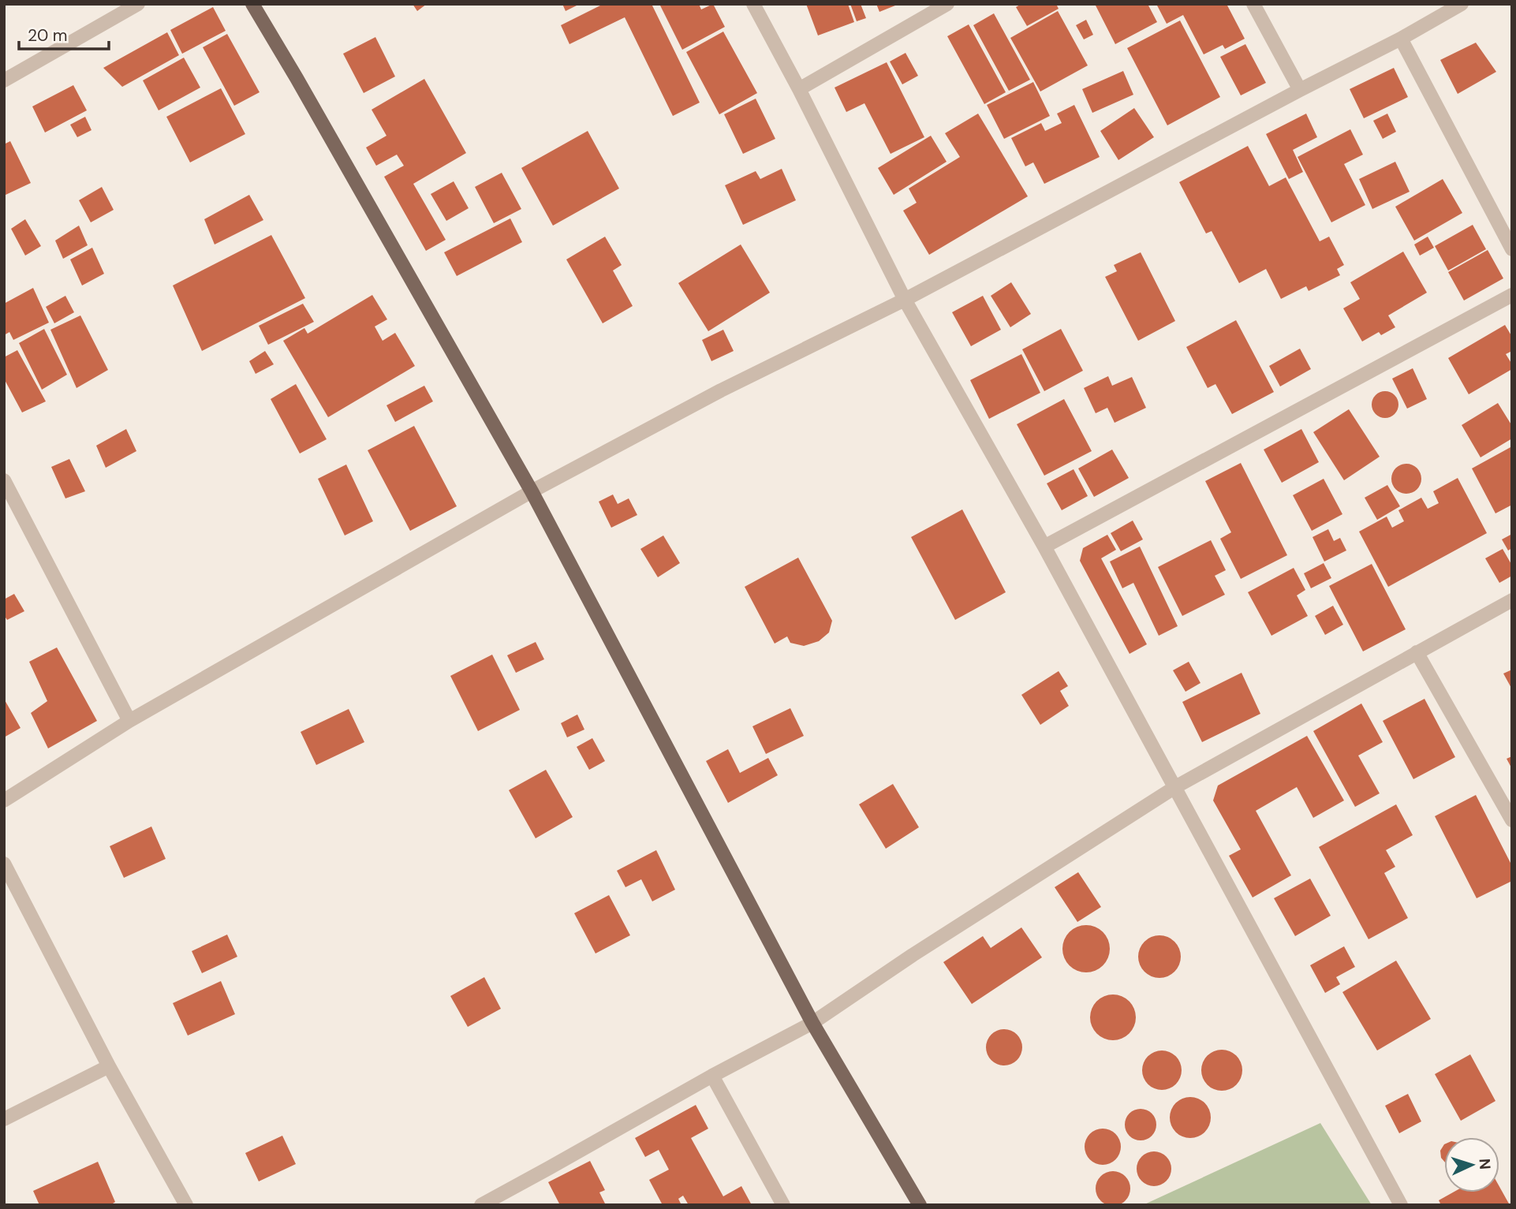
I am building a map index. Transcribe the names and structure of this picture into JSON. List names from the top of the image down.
{
  "scale_bar": "20 m",
  "north": "right"
}
